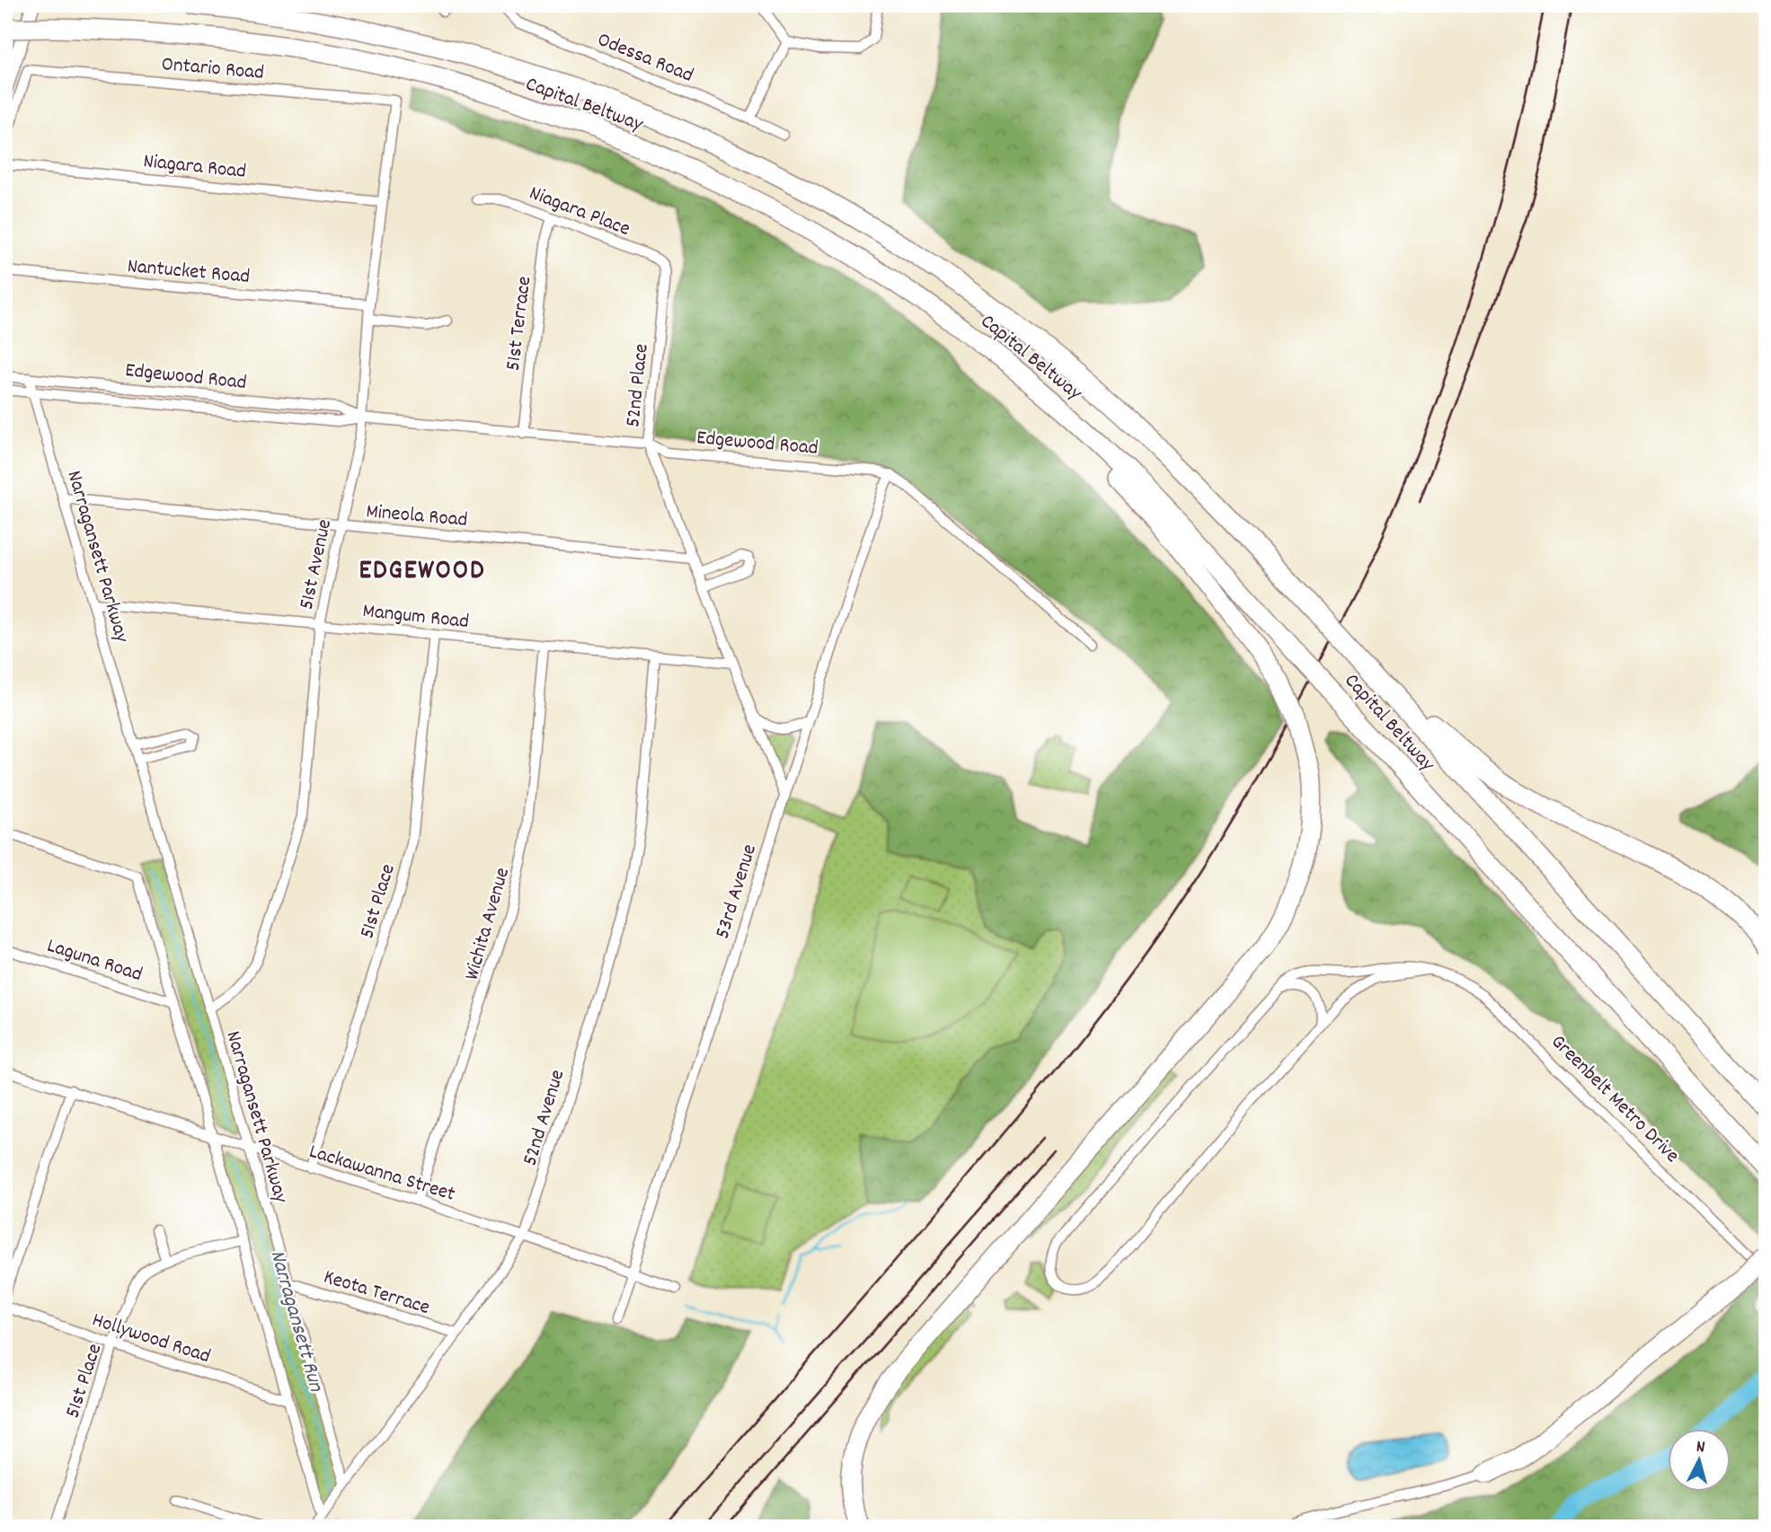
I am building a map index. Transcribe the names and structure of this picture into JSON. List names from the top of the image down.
{
  "streets": {
    "highway": ["Capital Beltway"],
    "street": [
      "Odessa Road",
      "Ontario Road",
      "Niagara Road",
      "Niagara Place",
      "Nantucket Road",
      "51st Terrace",
      "Edgewood Road",
      "52nd Place",
      "Mineola Road",
      "Narragansett Parkway",
      "51st Avenue",
      "Mangum Road",
      "53rd Avenue",
      "51st Place",
      "Wichita Avenue",
      "Laguna Road",
      "Greenbelt Metro Drive",
      "52nd Avenue",
      "Lackawanna Street",
      "Keota Terrace",
      "Hollywood Road"
    ]
  },
  "crossings": [
    ["Ontario Road", "51st Avenue"],
    ["Niagara Road", "51st Avenue"],
    ["Niagara Place", "51st Terrace"],
    ["Niagara Place", "52nd Place"],
    ["Nantucket Road", "51st Avenue"],
    ["51st Terrace", "Edgewood Road"],
    ["Edgewood Road", "52nd Place"],
    ["Edgewood Road", "Narragansett Parkway"],
    ["Edgewood Road", "51st Avenue"],
    ["Edgewood Road", "53rd Avenue"],
    ["52nd Place", "Mineola Road"],
    ["52nd Place", "Mangum Road"],
    ["52nd Place", "53rd Avenue"],
    ["Mineola Road", "Narragansett Parkway"],
    ["Mineola Road", "51st Avenue"],
    ["Narragansett Parkway", "51st Avenue"],
    ["Narragansett Parkway", "Mangum Road"],
    ["Narragansett Parkway", "52nd Avenue"],
    ["Narragansett Parkway", "Lackawanna Street"],
    ["Narragansett Parkway", "Keota Terrace"],
    ["51st Avenue", "Mangum Road"],
    ["Mangum Road", "51st Place"],
    ["Mangum Road", "Wichita Avenue"],
    ["Mangum Road", "52nd Avenue"],
    ["53rd Avenue", "Lackawanna Street"],
    ["51st Place", "Lackawanna Street"],
    ["51st Place", "Hollywood Road"],
    ["Wichita Avenue", "Lackawanna Street"],
    ["52nd Avenue", "Lackawanna Street"],
    ["52nd Avenue", "Keota Terrace"]
  ],
  "districts": ["EDGEWOOD"],
  "water": ["Narragansett Run"],
  "north": "top"
}
